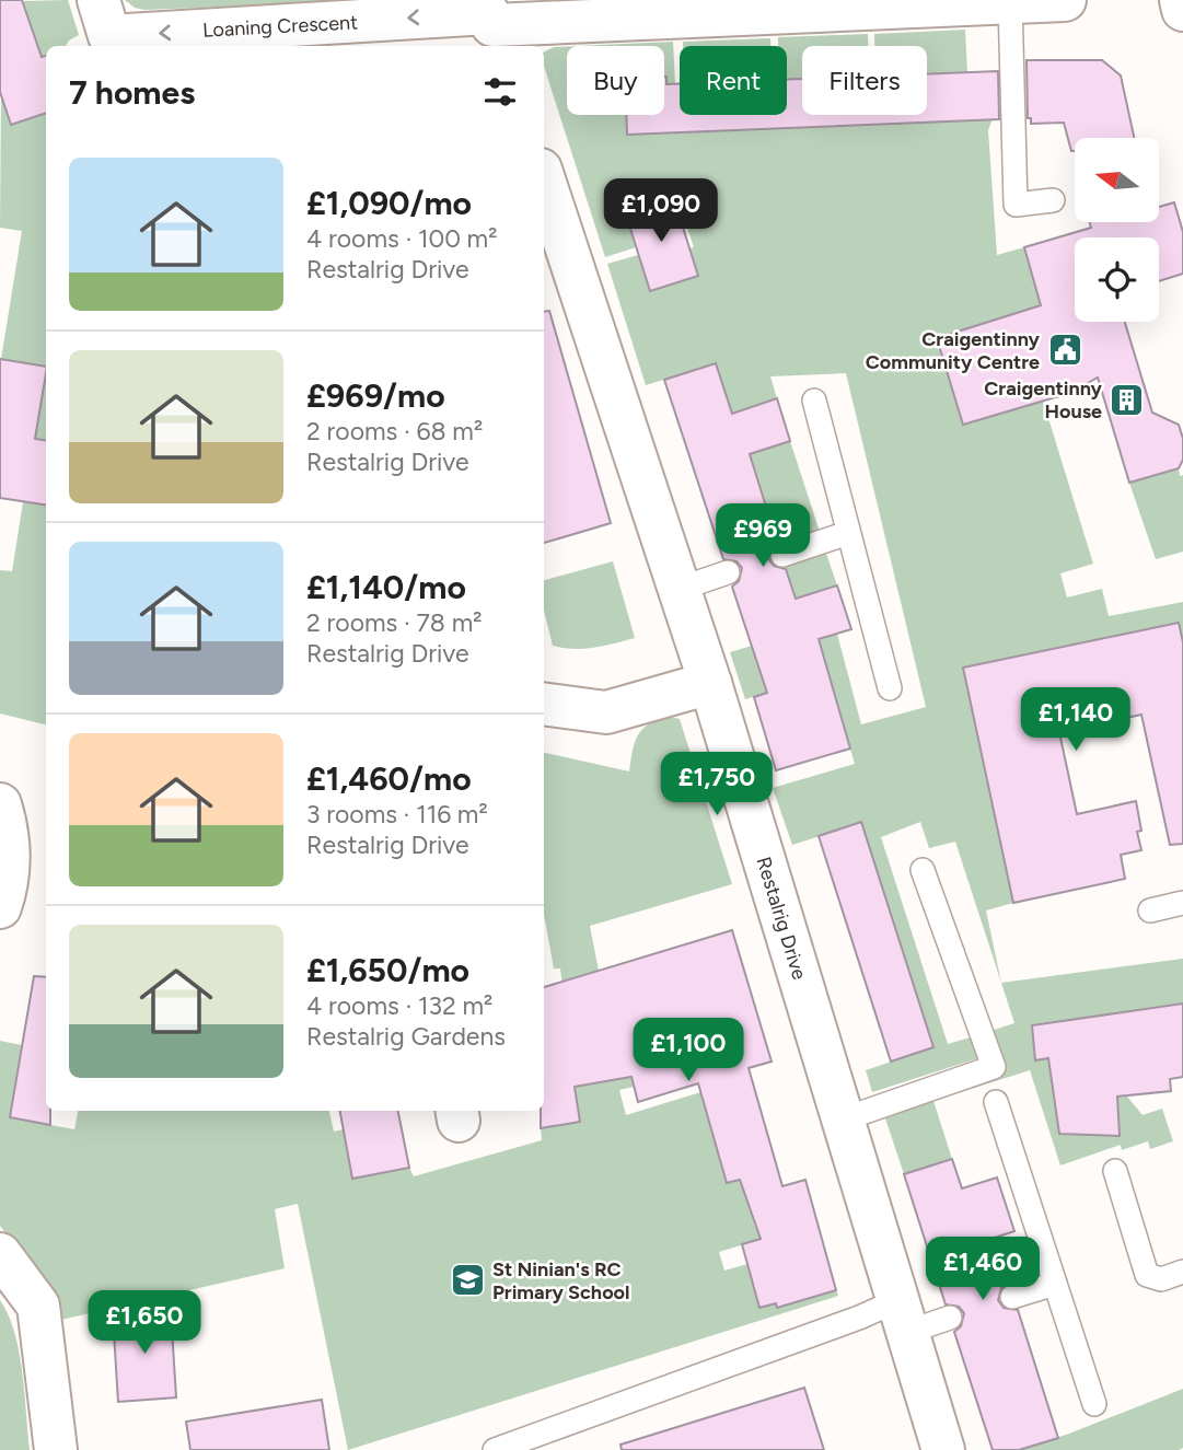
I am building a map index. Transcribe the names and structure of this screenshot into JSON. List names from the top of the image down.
{
  "streets": {
    "street": ["Loaning Crescent", "Restalrig Drive"]
  },
  "one_way": ["Loaning Crescent"],
  "places": {
    "public building": ["Craigentinny Community Centre"],
    "building": ["Craigentinny House"],
    "school or university": ["St Ninian's RC Primary School"]
  },
  "north": "left",
  "page": {
    "chip": ["Buy", "Rent", "Filters"],
    "heading": "7 homes",
    "list": [
      {
        "name": "£1,090/mo",
        "note": "4 rooms · 100 m² · Restalrig Drive"
      },
      {
        "name": "£969/mo",
        "note": "2 rooms · 68 m² · Restalrig Drive"
      },
      {
        "name": "£1,140/mo",
        "note": "2 rooms · 78 m² · Restalrig Drive"
      },
      {
        "name": "£1,460/mo",
        "note": "3 rooms · 116 m² · Restalrig Drive"
      },
      {
        "name": "£1,650/mo",
        "note": "4 rooms · 132 m² · Restalrig Gardens"
      }
    ],
    "price": [
      "£1,090",
      "£969",
      "£1,140",
      "£1,750",
      "£1,100",
      "£1,460",
      "£1,650"
    ]
  }
}
